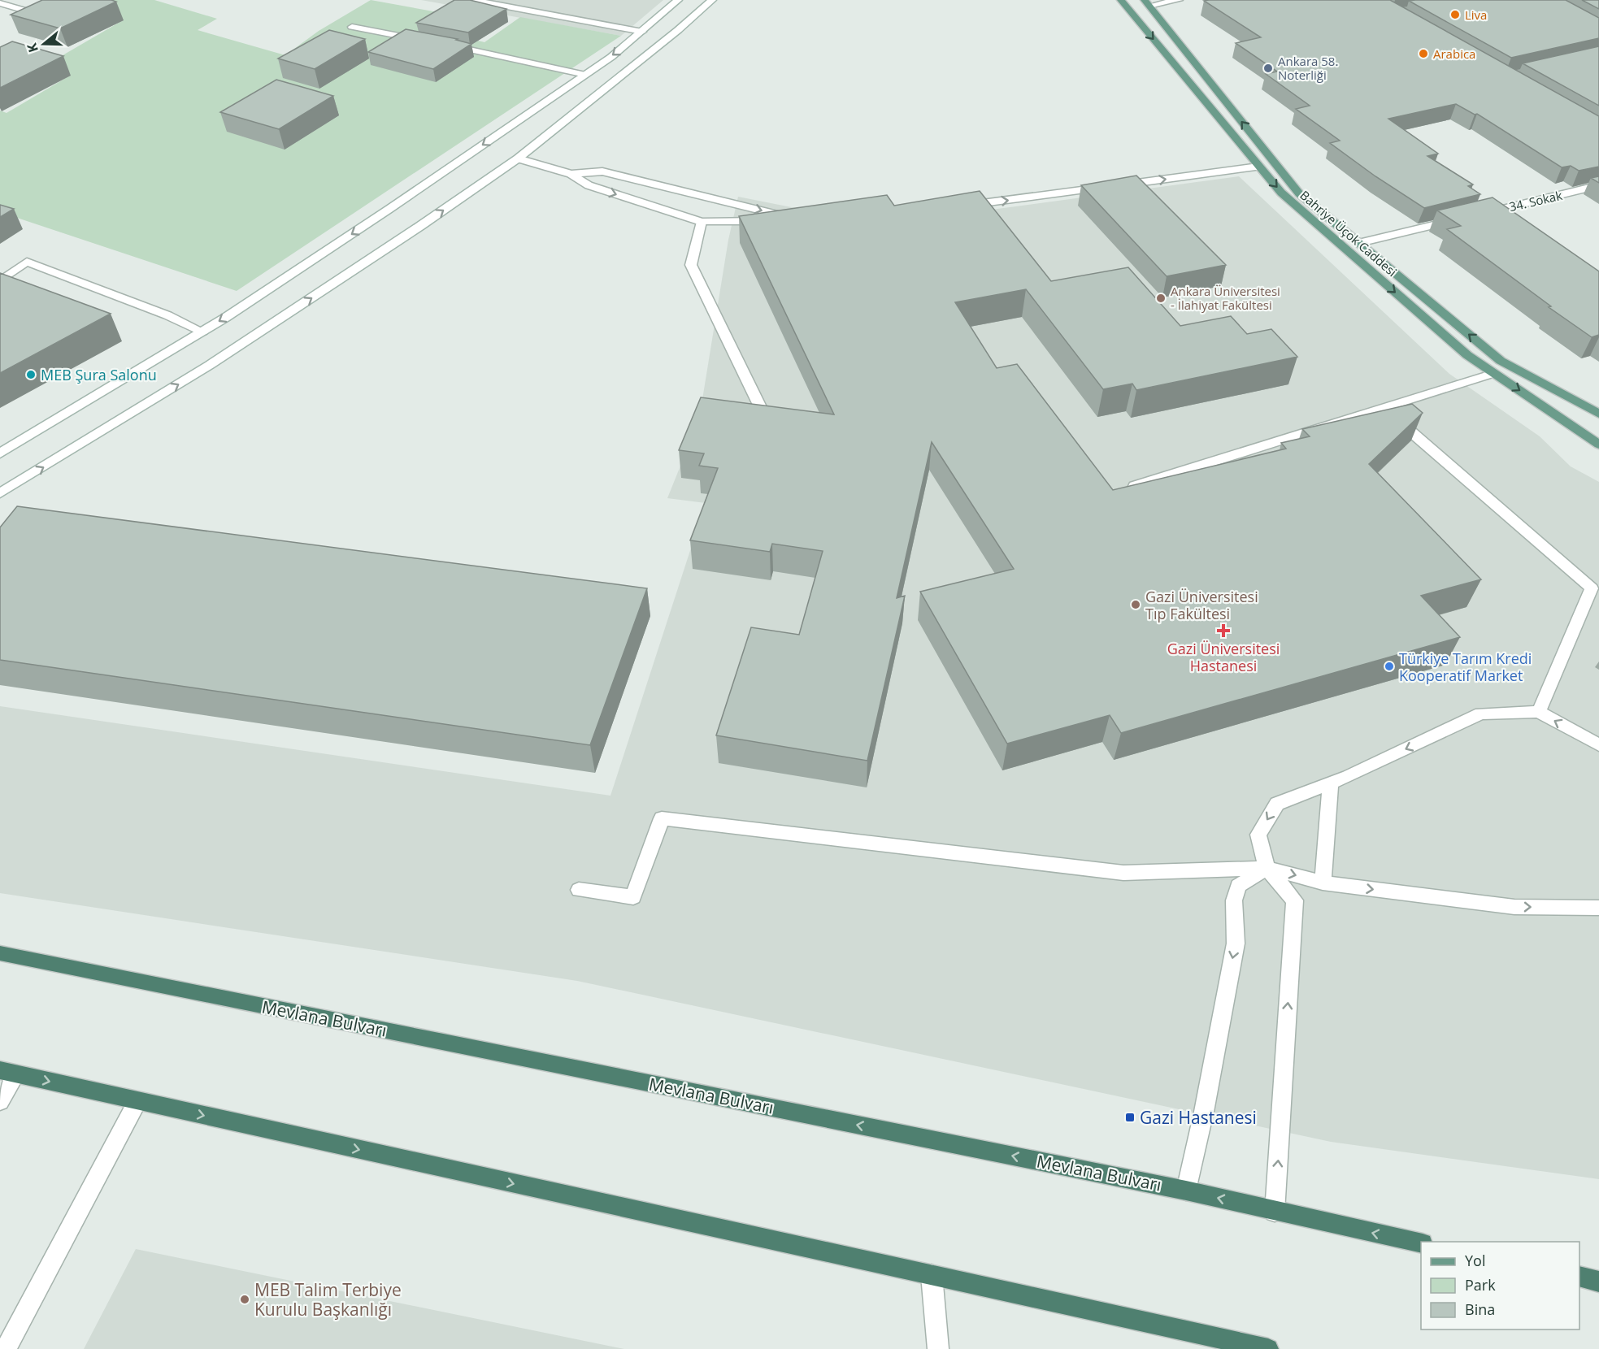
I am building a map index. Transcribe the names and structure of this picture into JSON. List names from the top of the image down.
{
  "streets": {
    "highway": ["Mevlana Bulvarı"],
    "main road": ["34. Sokak", "Bahriye Üçok Caddesi"]
  },
  "places": {
    "other": [
      "Liva",
      "Arabica",
      "Ankara 58. Noterliği",
      "Ankara Üniversitesi - İlahiyat Fakültesi",
      "MEB Şura Salonu",
      "Gazi Üniversitesi Tıp Fakültesi",
      "Türkiye Tarım Kredi Kooperatif Market",
      "MEB Talim Terbiye Kurulu Başkanlığı"
    ],
    "health": ["Gazi Üniversitesi Hastanesi"],
    "transit": ["Gazi Hastanesi"]
  },
  "legend": ["Yol", "Park", "Bina"],
  "north": "left"
}
